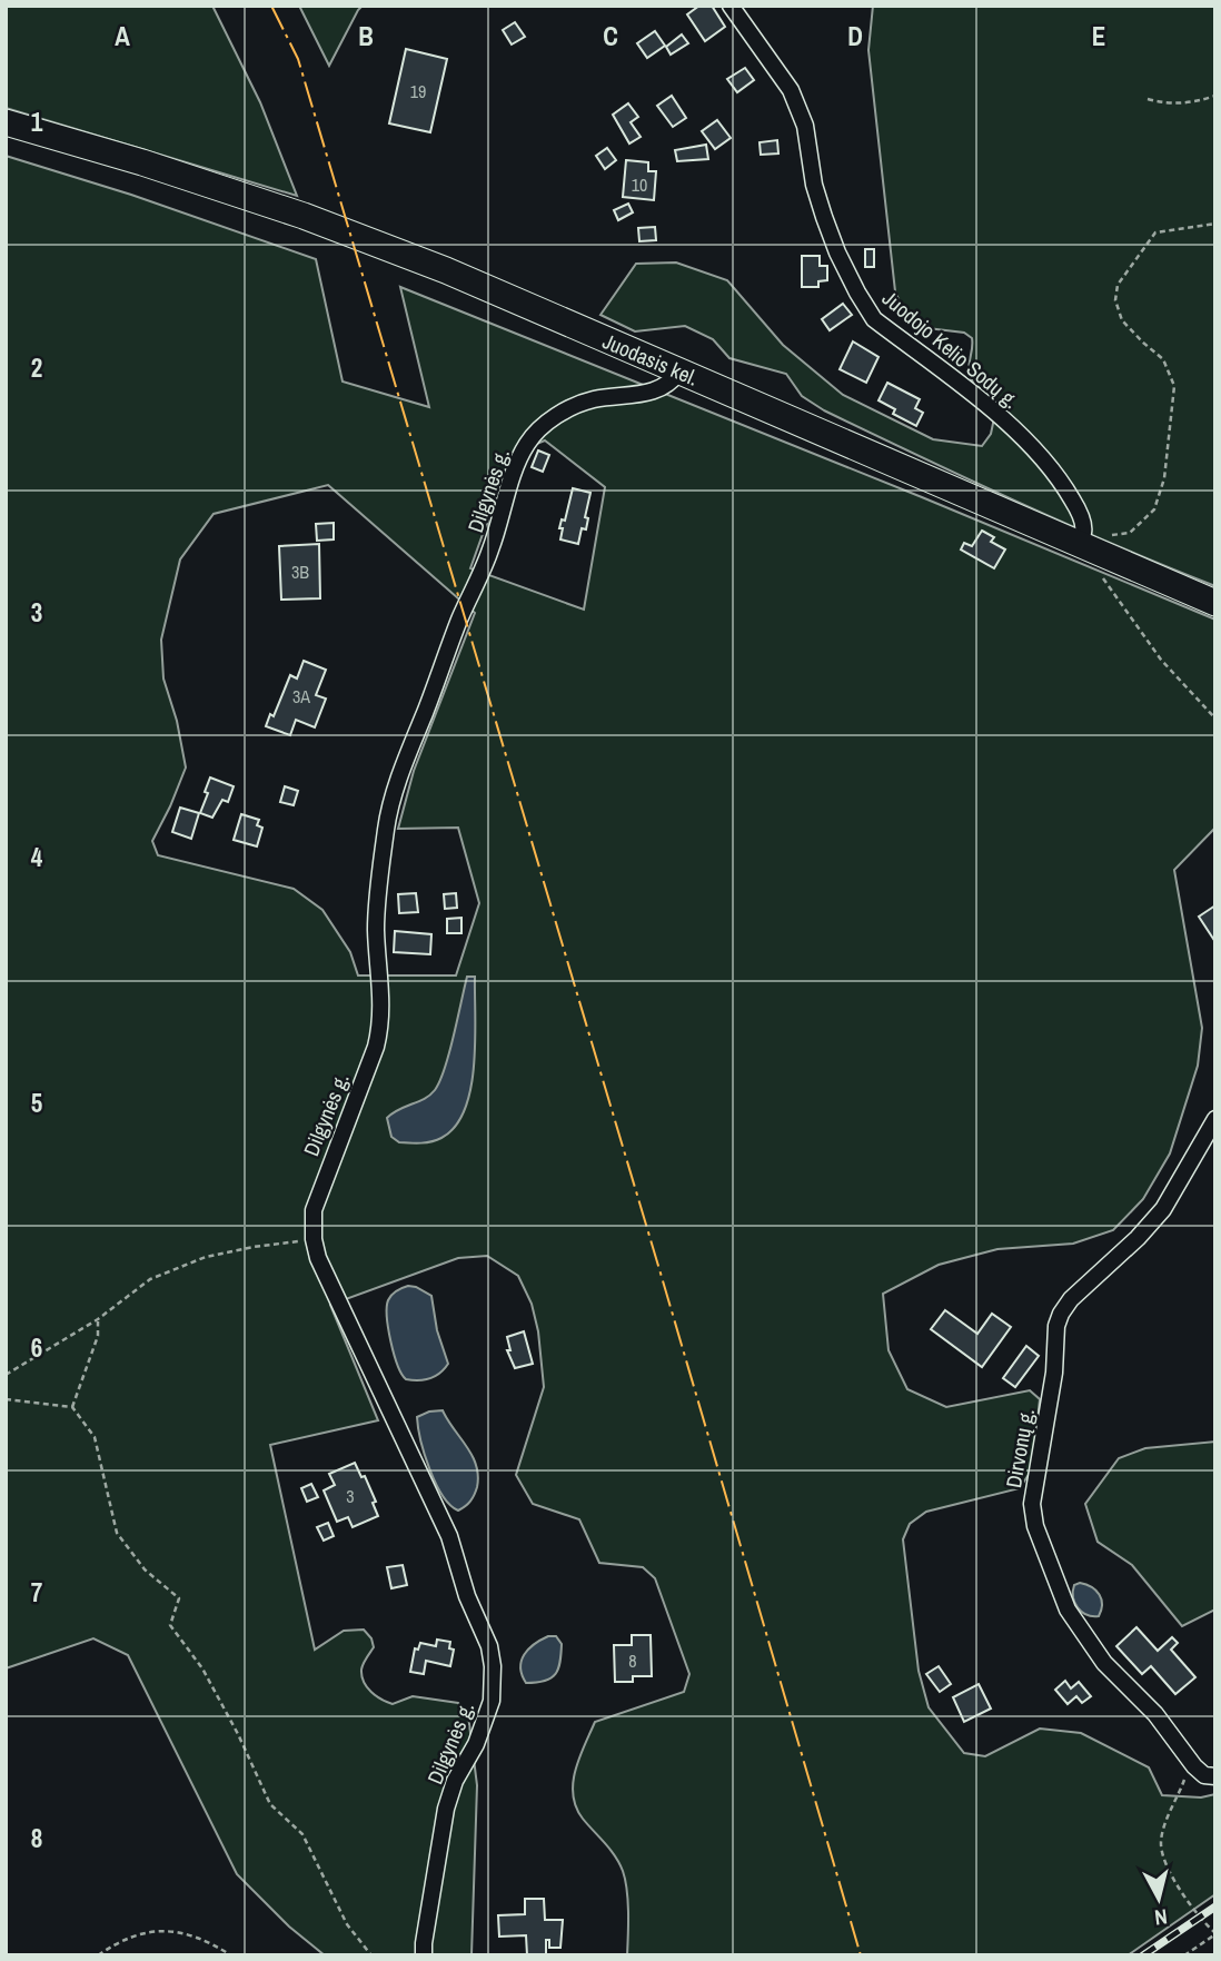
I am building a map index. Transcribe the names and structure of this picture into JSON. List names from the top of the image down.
{
  "streets": {
    "main road": ["Juodasis kel."],
    "street": ["Juodojo Kelio Sodų g.", "Dilgynės g.", "Dirvonų g."]
  },
  "crossings": [
    ["Juodojo Kelio Sodų g.", "Juodasis kel."],
    ["Juodasis kel.", "Dilgynės g."]
  ],
  "house_numbers": [
    "19",
    "10",
    "3B",
    "3A",
    "3",
    "8"
  ],
  "north": "bottom",
  "grid": {
    "columns": [
      "A",
      "B",
      "C",
      "D",
      "E"
    ],
    "rows": [
      "1",
      "2",
      "3",
      "4",
      "5",
      "6",
      "7",
      "8"
    ]
  }
}
